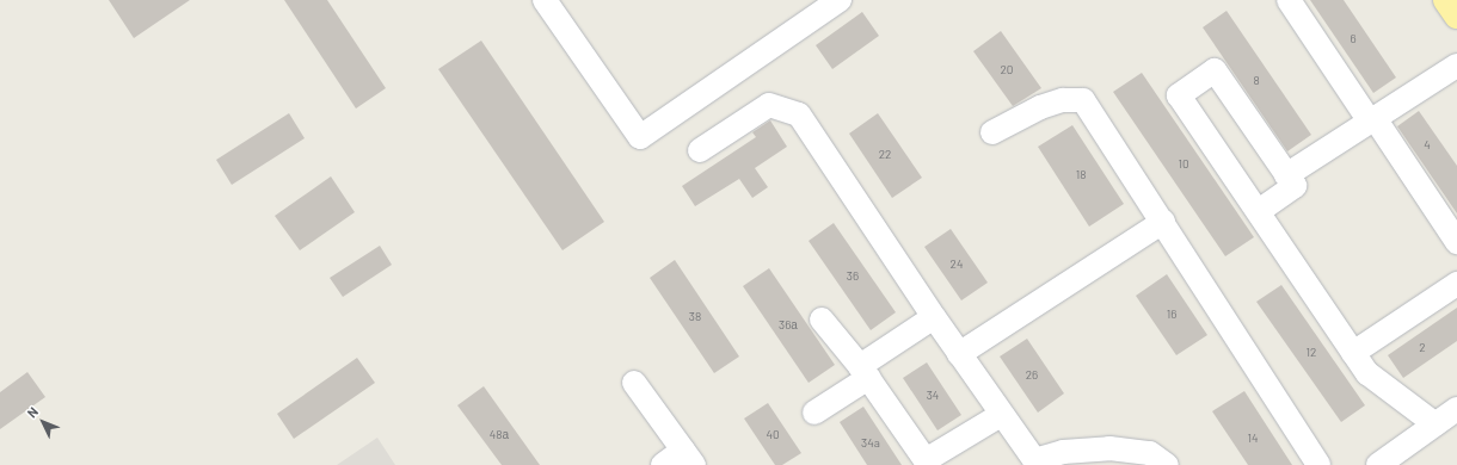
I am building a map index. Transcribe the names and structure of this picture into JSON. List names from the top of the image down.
{
  "house_numbers": [
    "6",
    "20",
    "8",
    "4",
    "22",
    "10",
    "18",
    "24",
    "36",
    "16",
    "38",
    "36а",
    "2",
    "12",
    "26",
    "34",
    "48а",
    "40",
    "14",
    "34a"
  ],
  "north": "top left"
}
